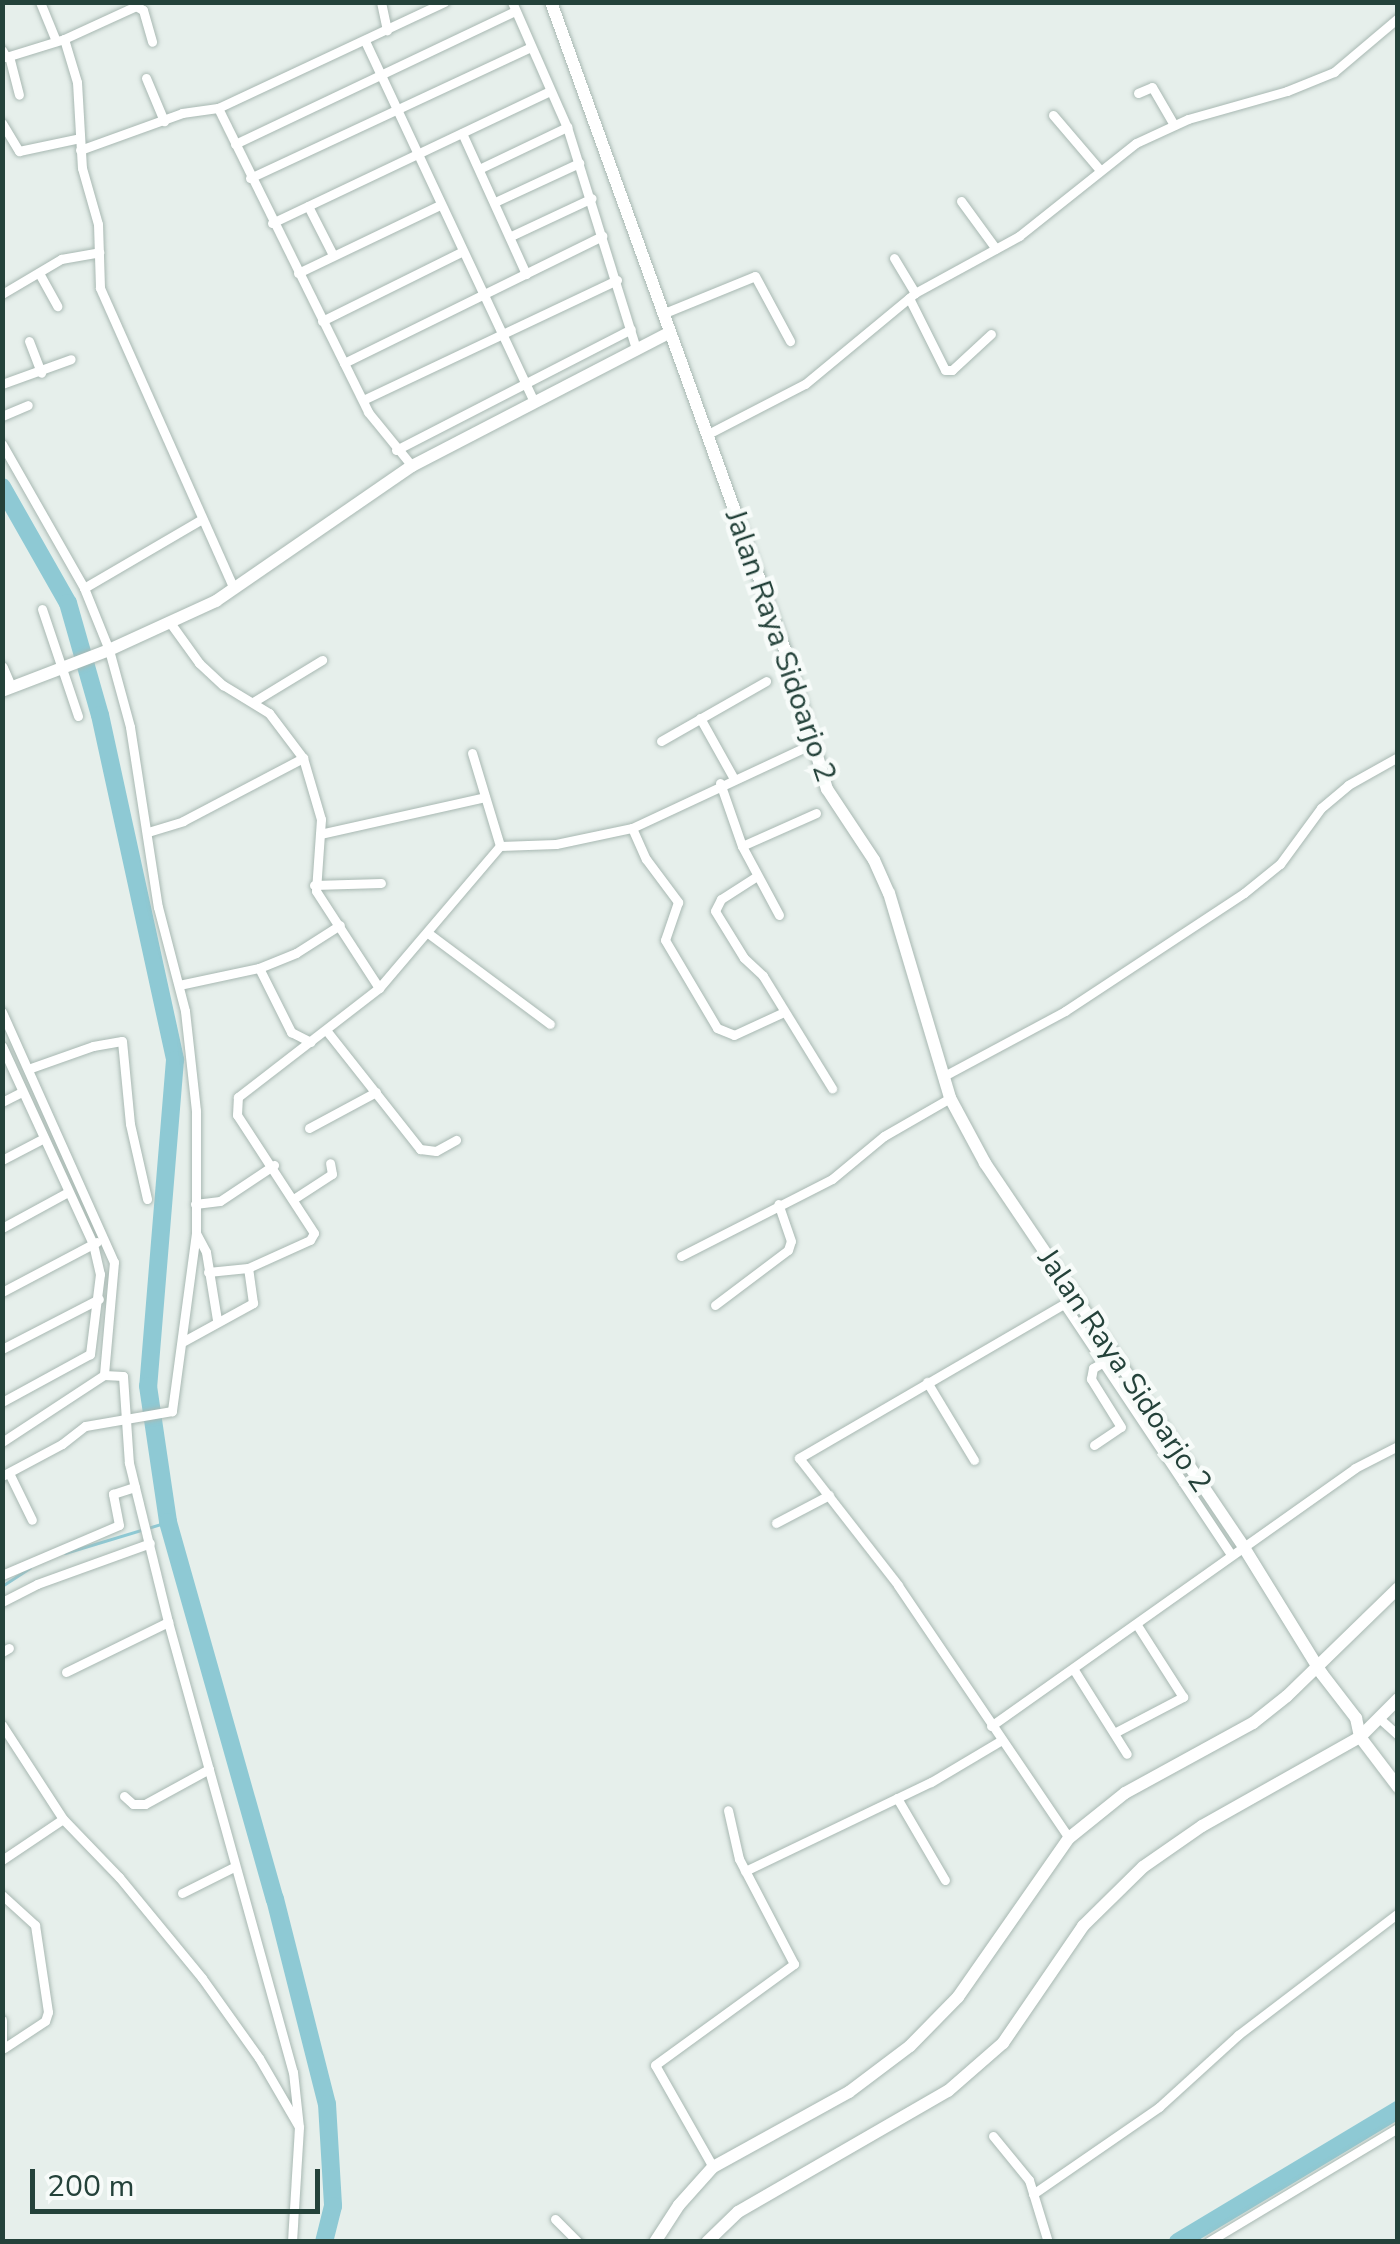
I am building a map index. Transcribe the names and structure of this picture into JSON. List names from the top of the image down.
{
  "streets": {
    "street": ["Jalan Raya Sidoarjo 2"]
  },
  "scale_bar": "200 m"
}
